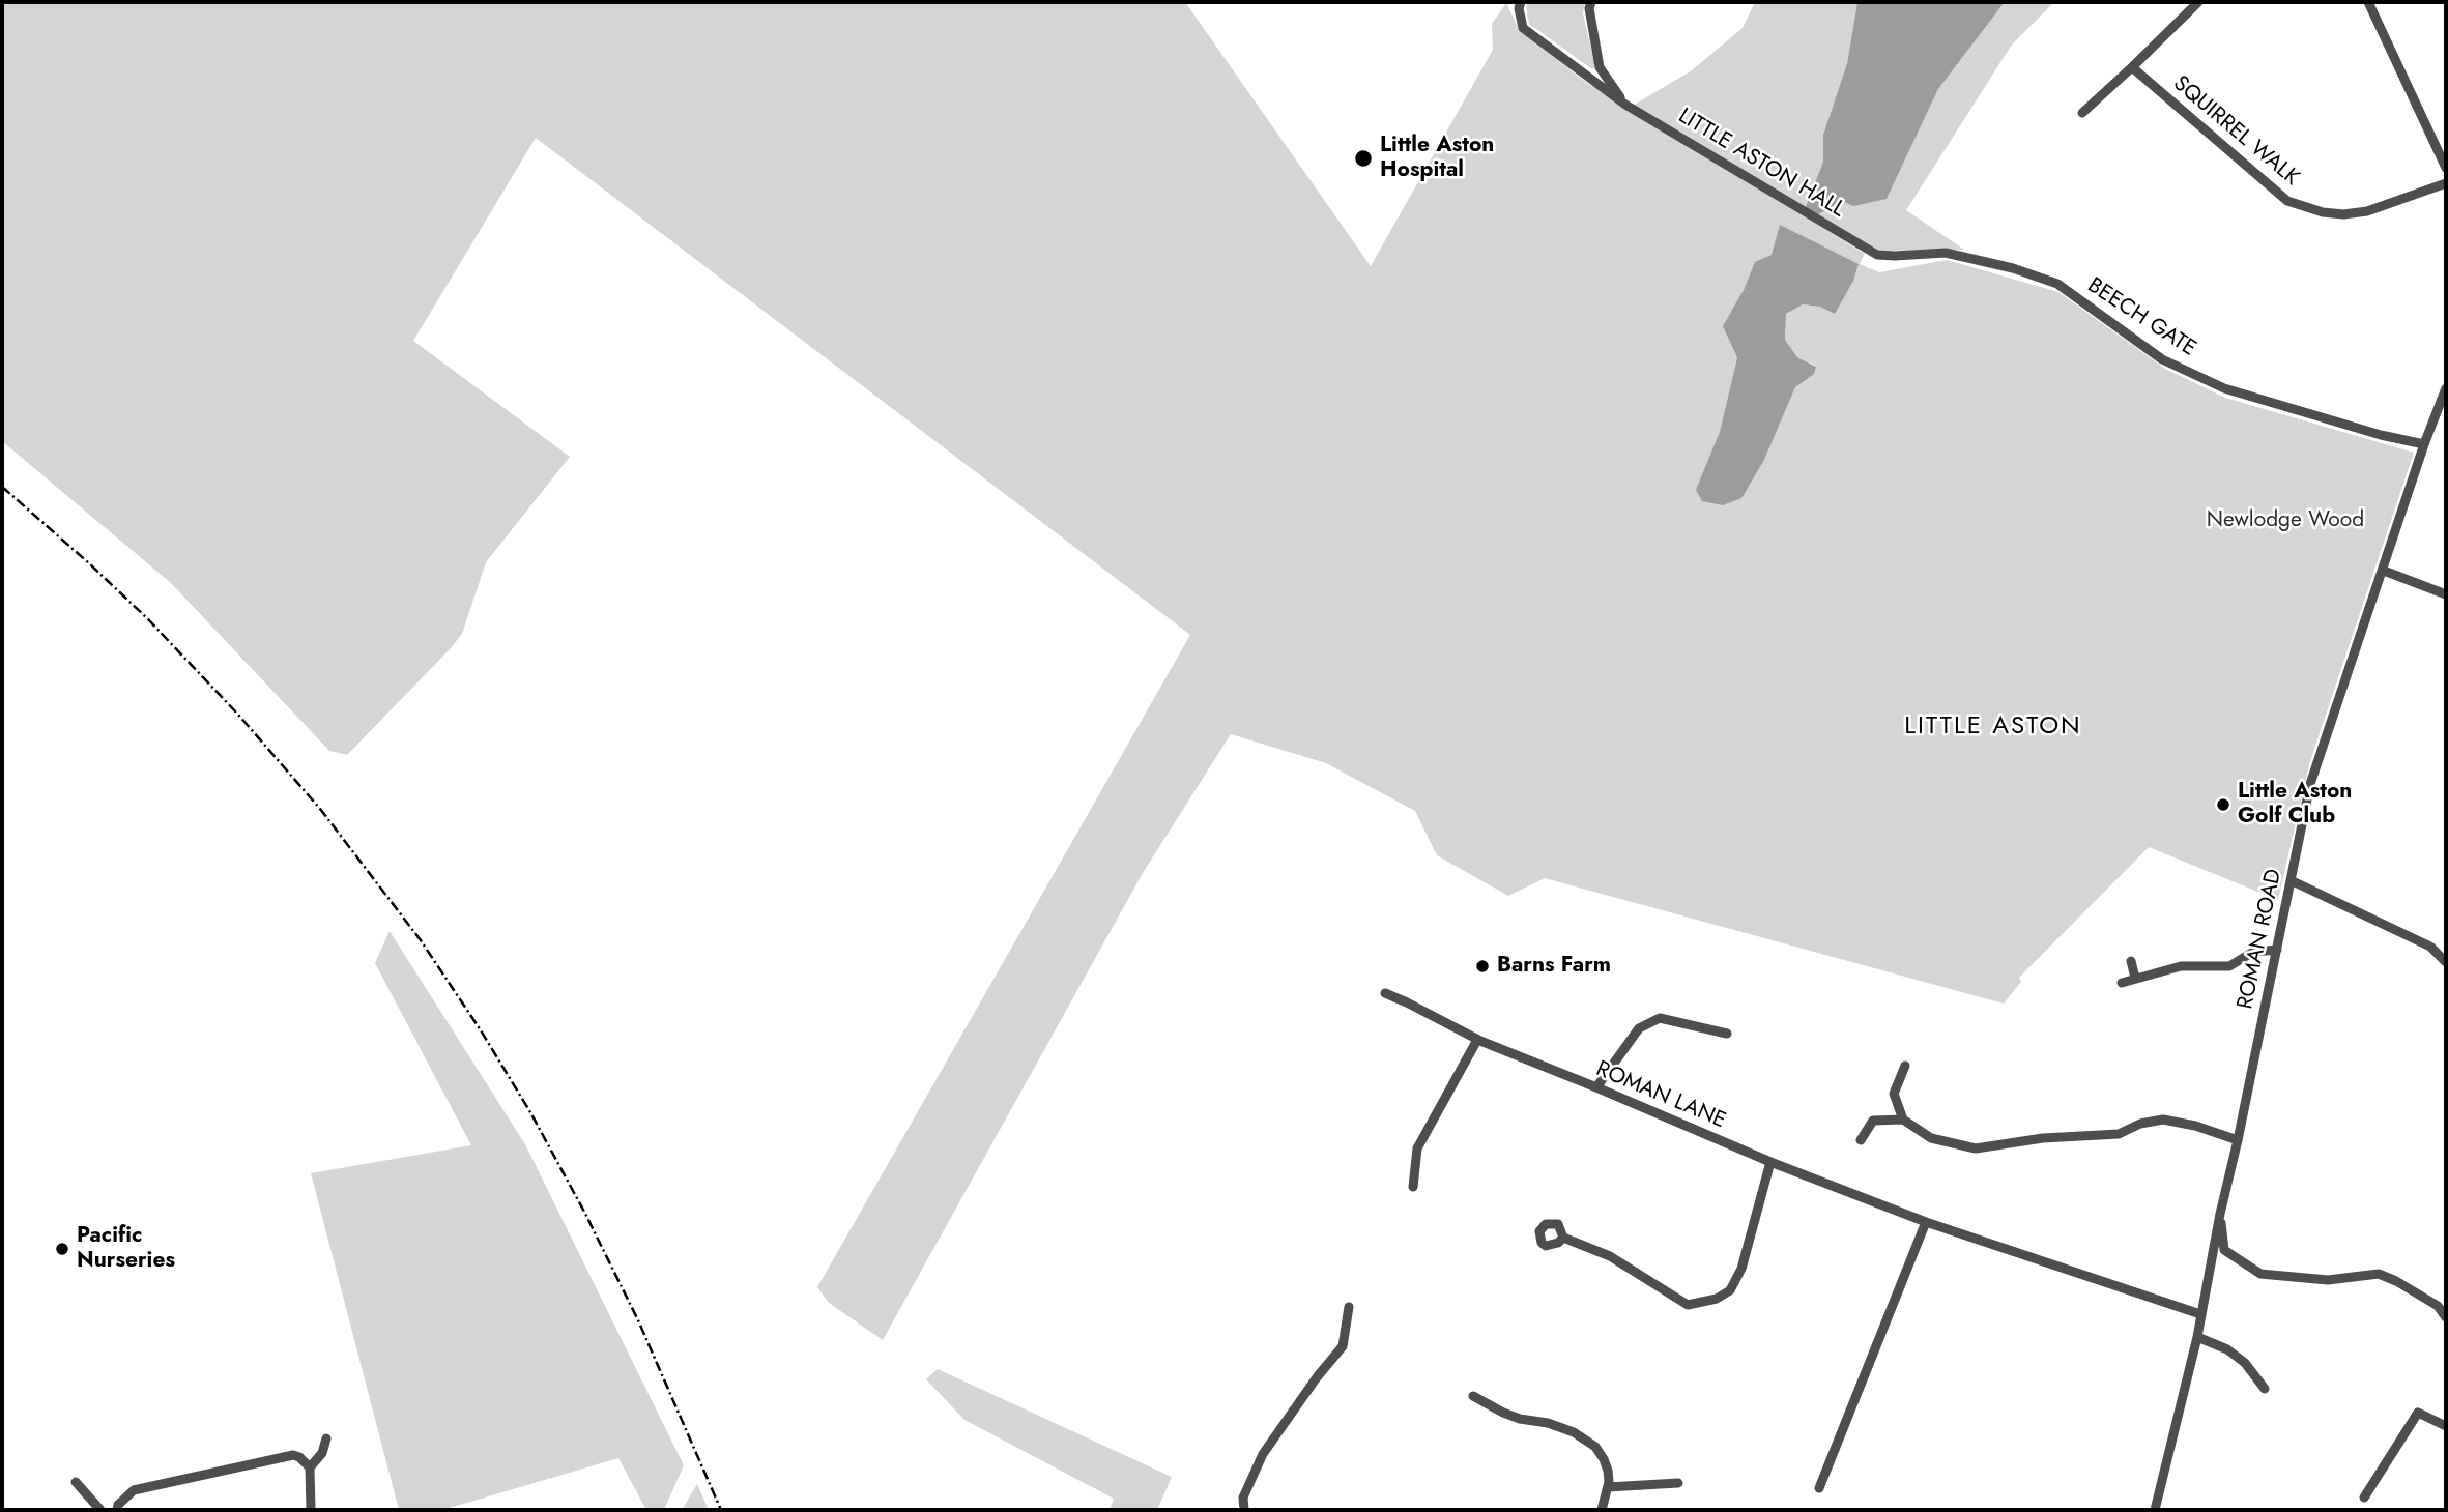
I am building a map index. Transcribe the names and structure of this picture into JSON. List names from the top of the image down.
{
  "streets": {
    "street": [
      "SQUIRREL WALK",
      "LITTLE ASTON HALL",
      "BEECH GATE",
      "ROMAN ROAD",
      "ROMAN LANE"
    ]
  },
  "crossings": [
    ["LITTLE ASTON HALL", "BEECH GATE"],
    ["BEECH GATE", "ROMAN ROAD"],
    ["ROMAN ROAD", "ROMAN LANE"]
  ],
  "districts": ["LITTLE ASTON"],
  "parks": ["Newlodge Wood"],
  "places": [
    "Little Aston Hospital",
    "Little Aston Golf Club",
    "Barns Farm",
    "Pacific Nurseries"
  ]
}
